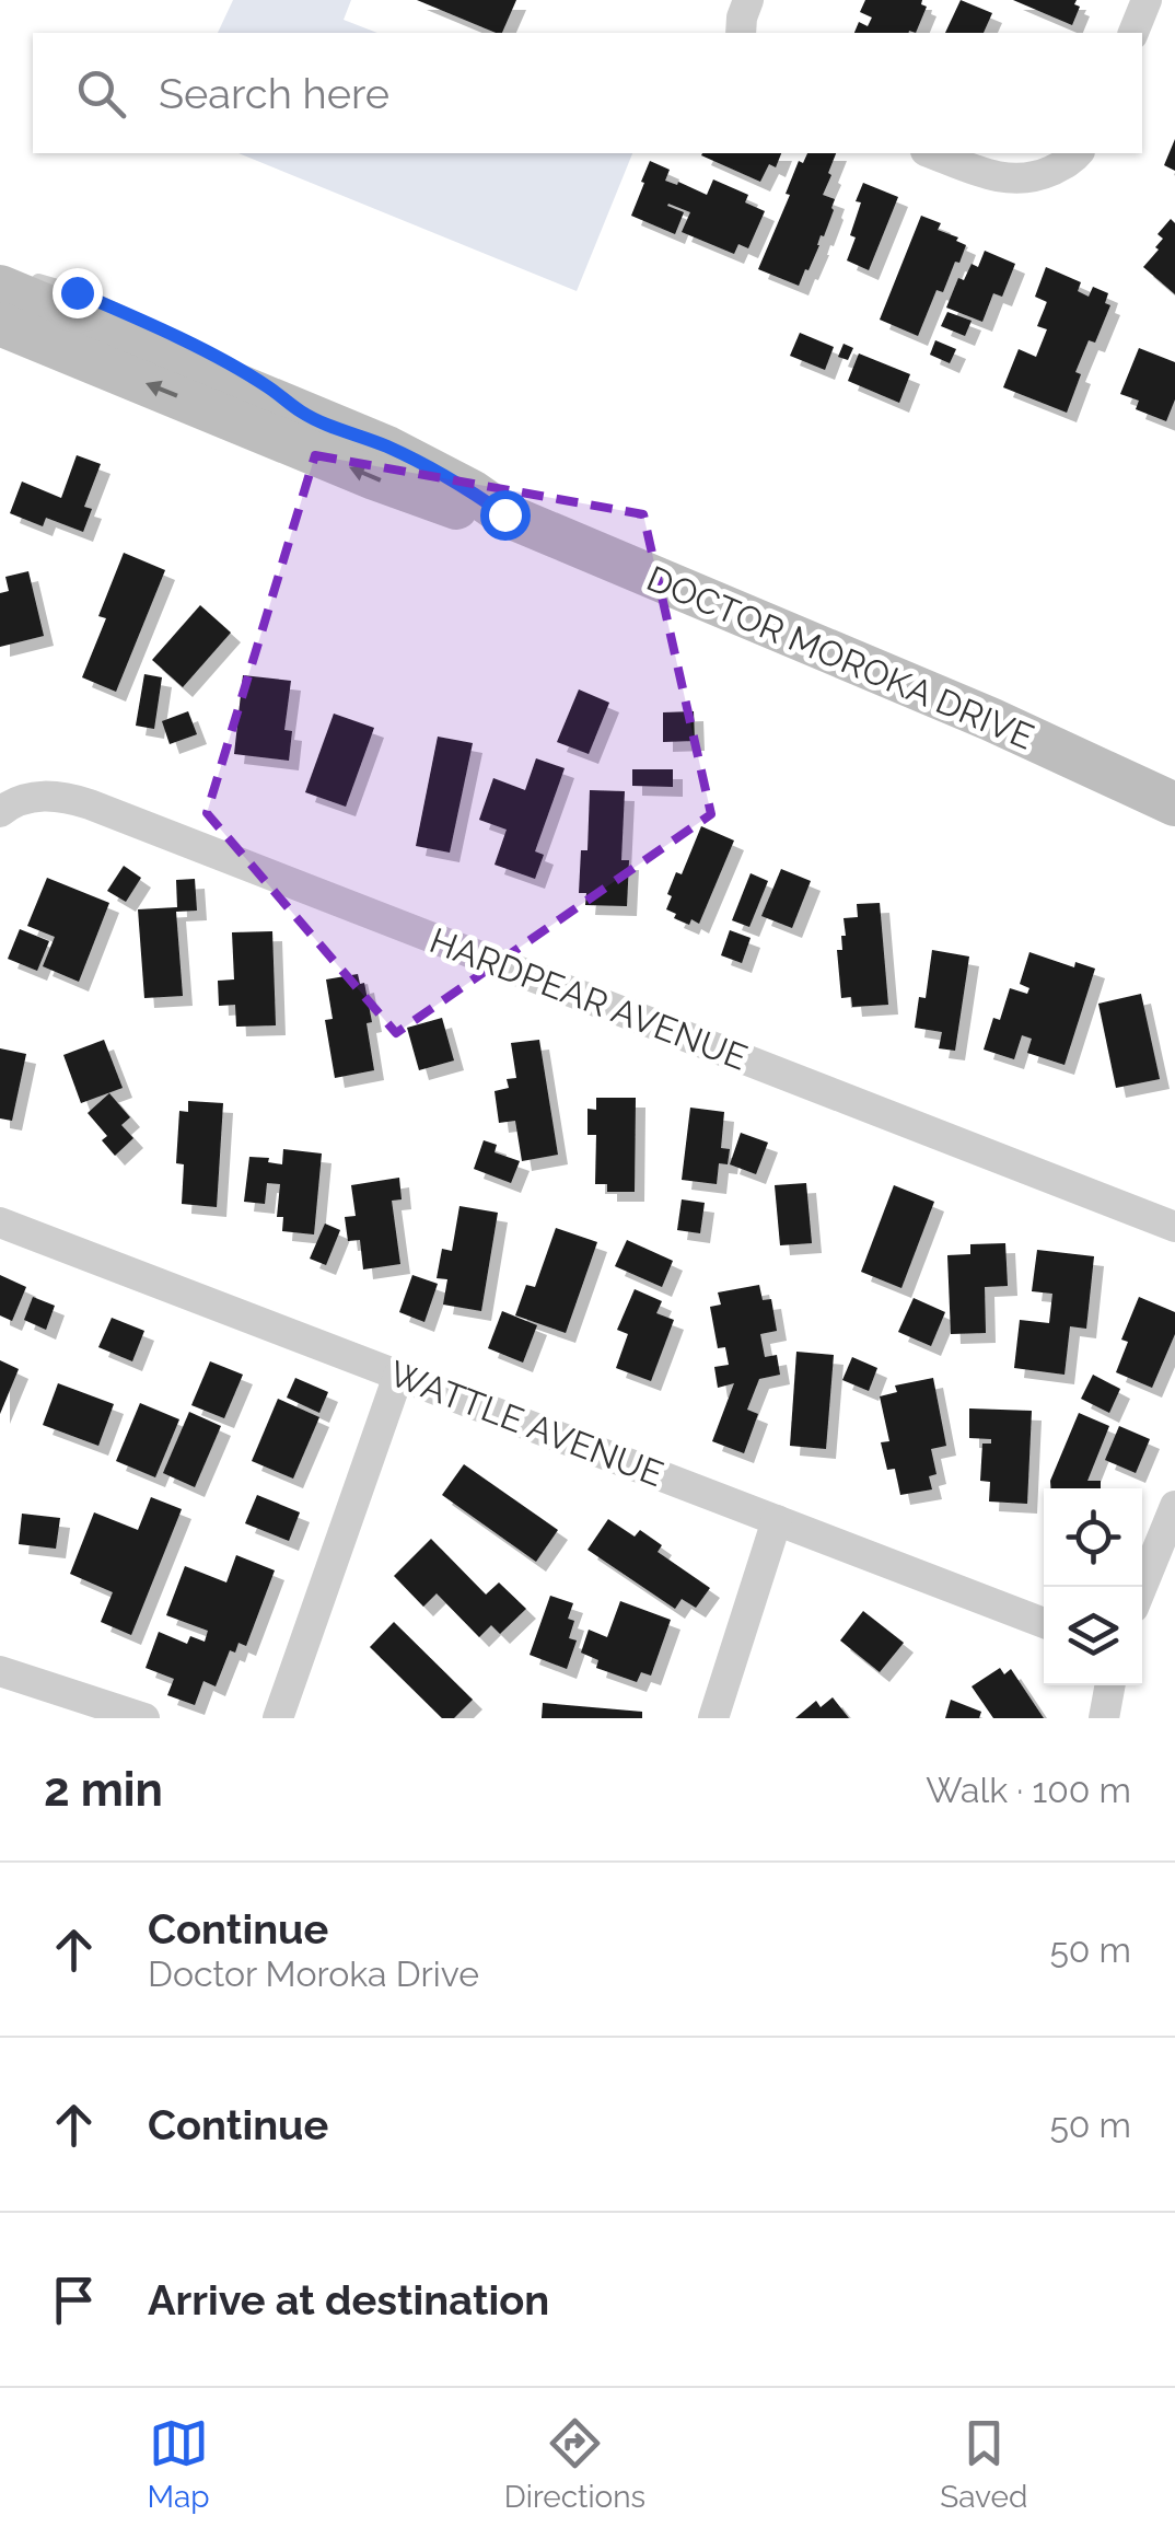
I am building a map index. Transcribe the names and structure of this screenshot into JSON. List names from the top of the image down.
{
  "streets": {
    "main road": ["DOCTOR MOROKA DRIVE"],
    "street": ["HARDPEAR AVENUE", "WATTLE AVENUE"]
  },
  "page": {
    "search": "Search here",
    "heading": ["2 min", "Walk · 100 m"],
    "list": [
      ["Continue", "Doctor Moroka Drive", "50 m"],
      ["Continue", "50 m"],
      "Arrive at destination"
    ],
    "nav": ["Map", "Directions", "Saved"]
  }
}
